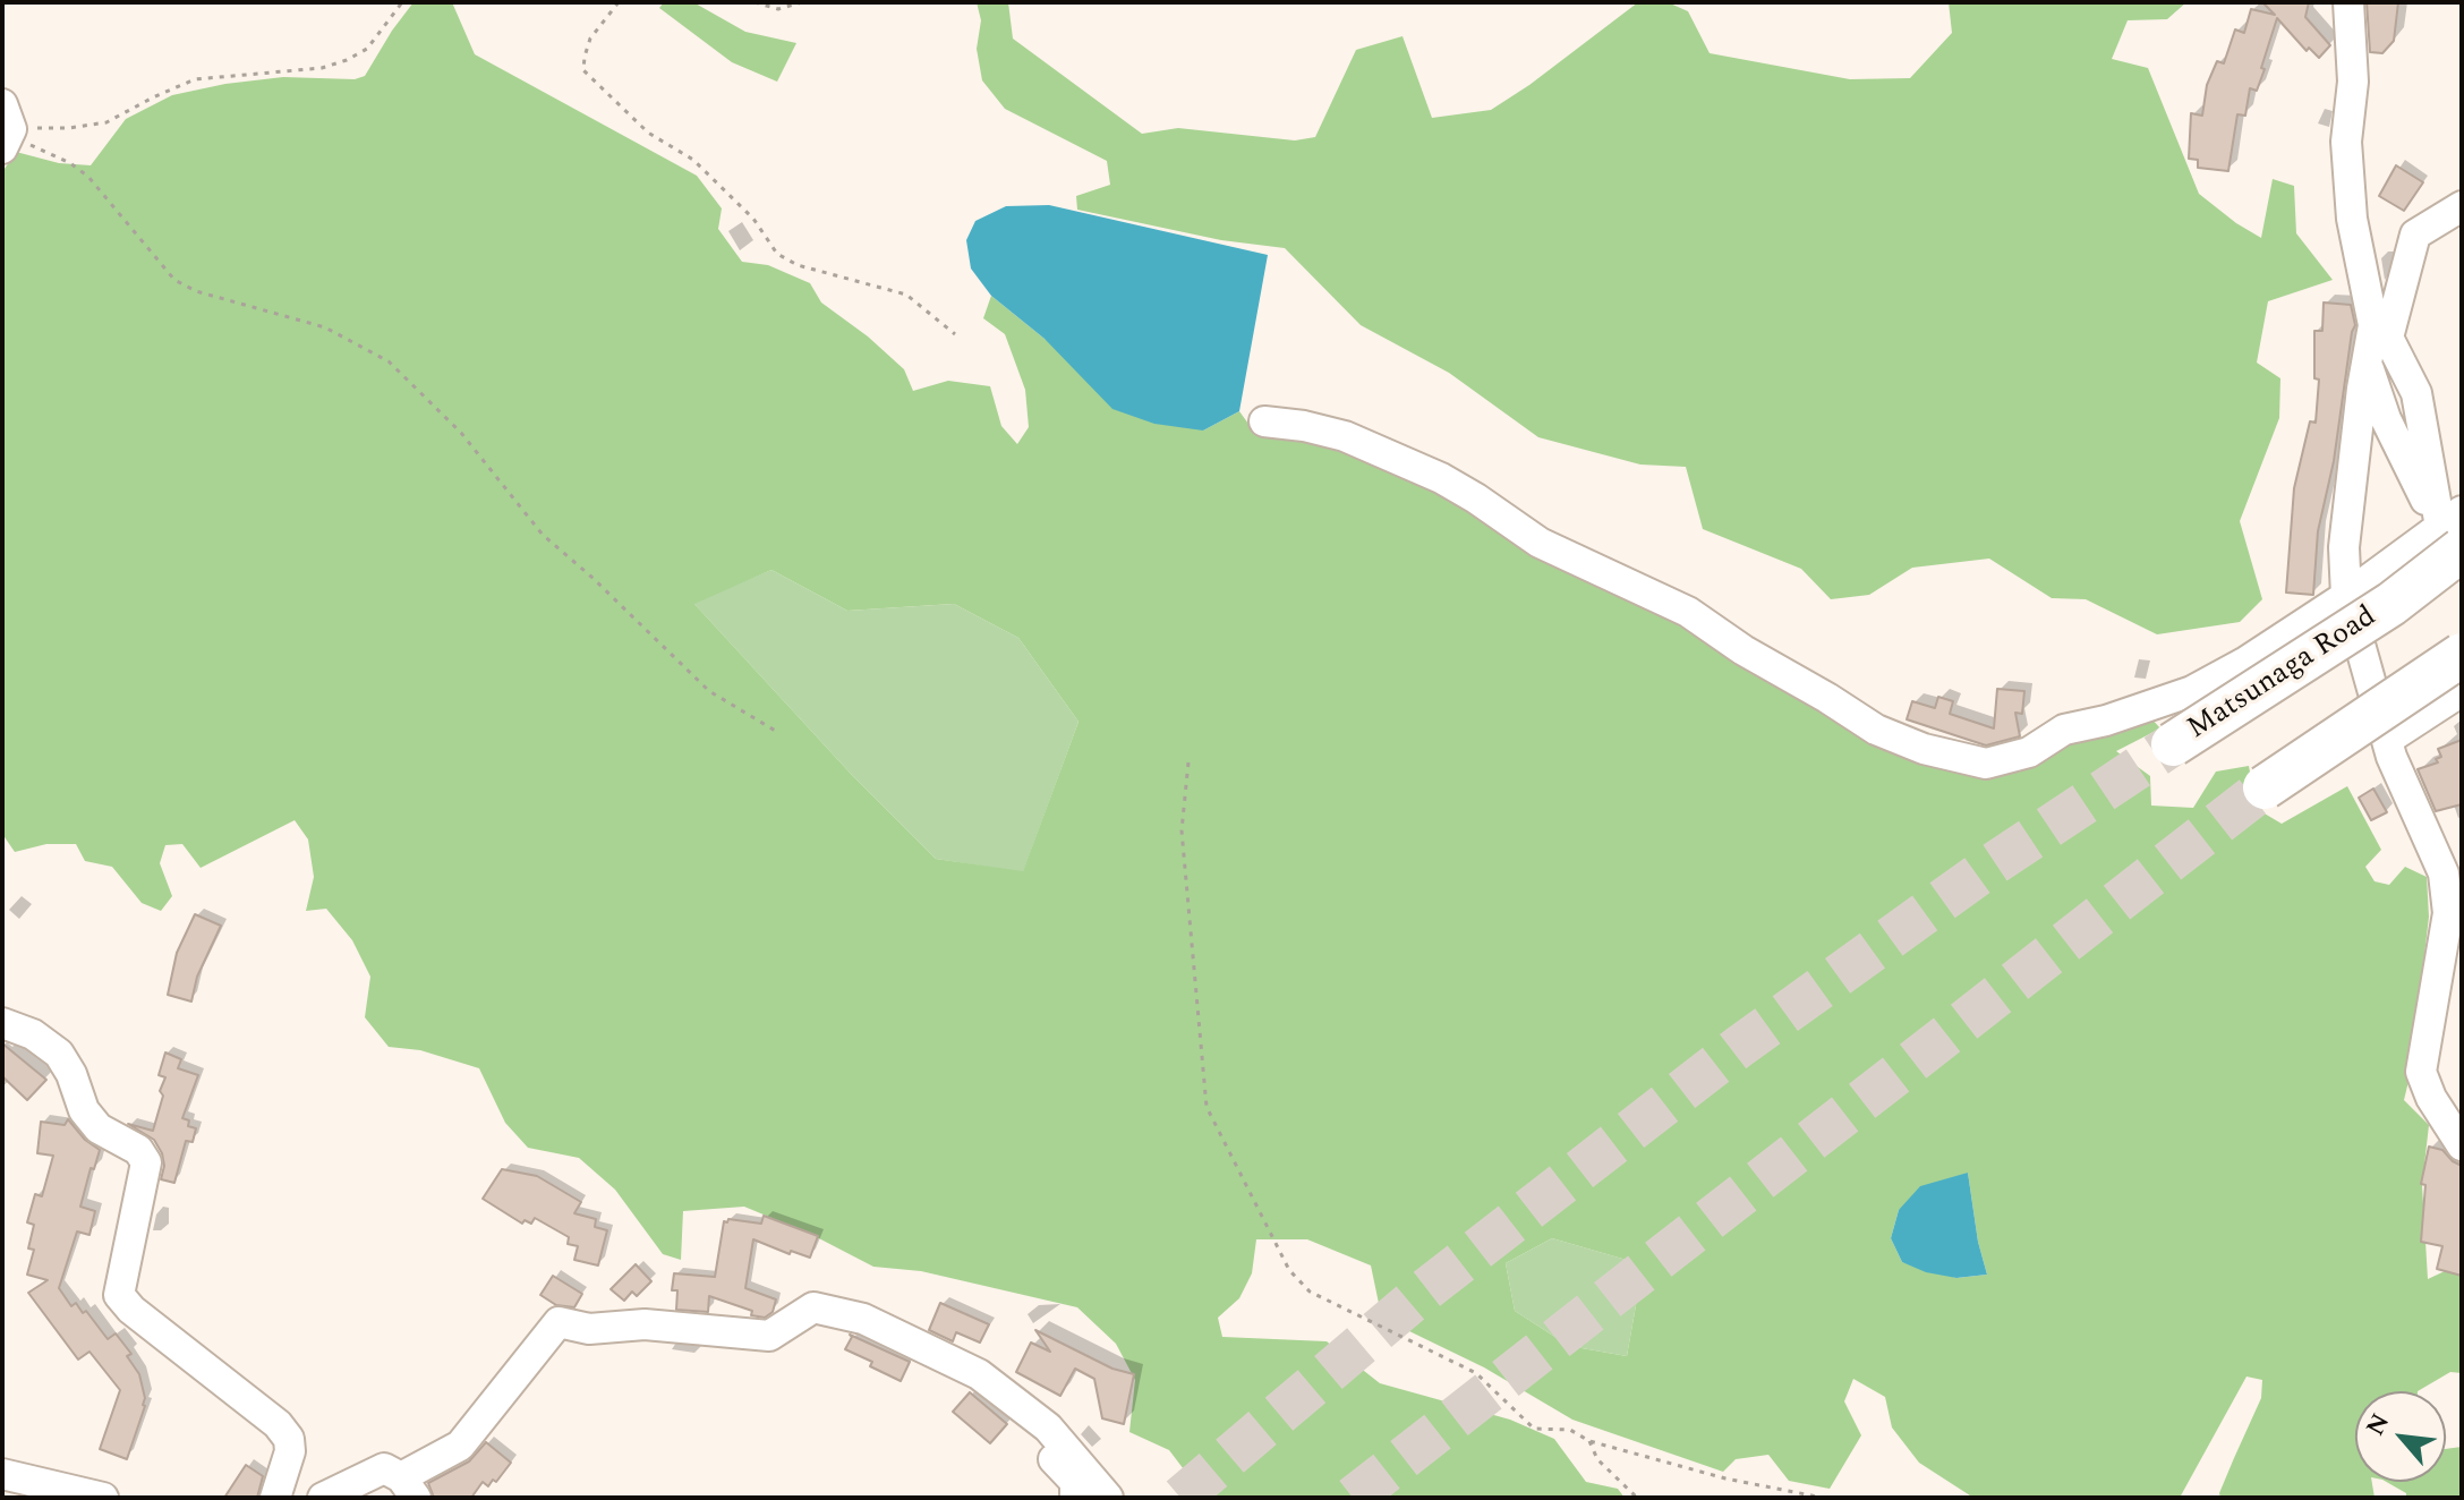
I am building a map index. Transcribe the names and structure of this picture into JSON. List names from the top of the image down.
{
  "streets": {
    "highway": ["Matsunaga Road"]
  },
  "north": "top left"
}
